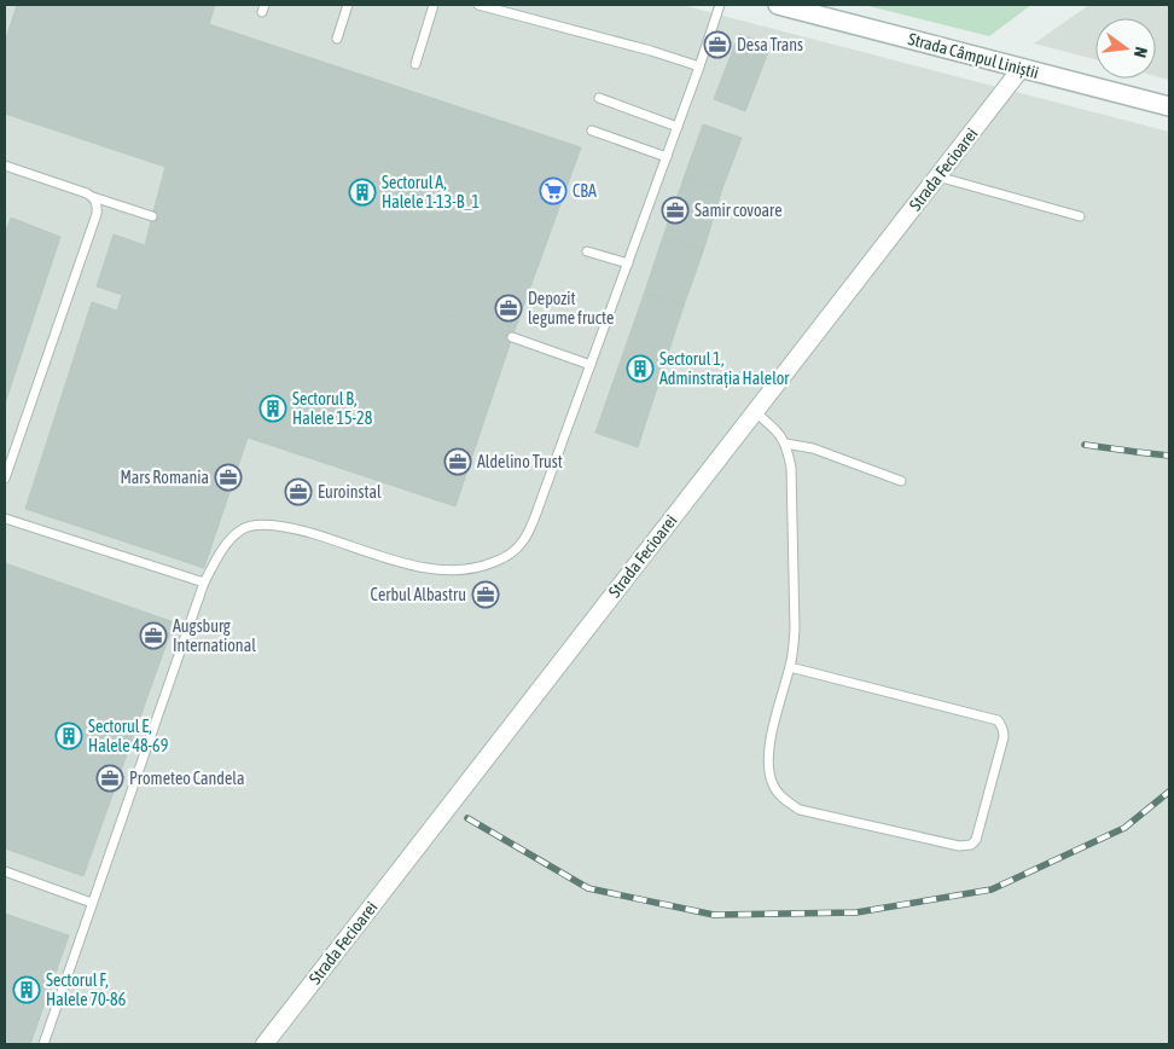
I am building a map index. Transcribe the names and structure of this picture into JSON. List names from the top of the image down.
{
  "streets": {
    "street": ["Strada Câmpul Liniștii", "Strada Fecioarei"]
  },
  "crossings": [
    ["Strada Câmpul Liniștii", "Strada Fecioarei"]
  ],
  "places": {
    "office": [
      "Desa Trans",
      "Samir covoare",
      "Depozit legume fructe",
      "Aldelino Trust",
      "Mars Romania",
      "Euroinstal",
      "Cerbul Albastru",
      "Augsburg International",
      "Prometeo Candela"
    ],
    "supermarket": ["CBA"],
    "building": [
      "Sectorul A, Halele 1-13-B_1",
      "Sectorul 1, Adminstrația Halelor",
      "Sectorul B, Halele 15-28",
      "Sectorul E, Halele 48-69",
      "Sectorul F, Halele 70-86"
    ]
  },
  "north": "right"
}
